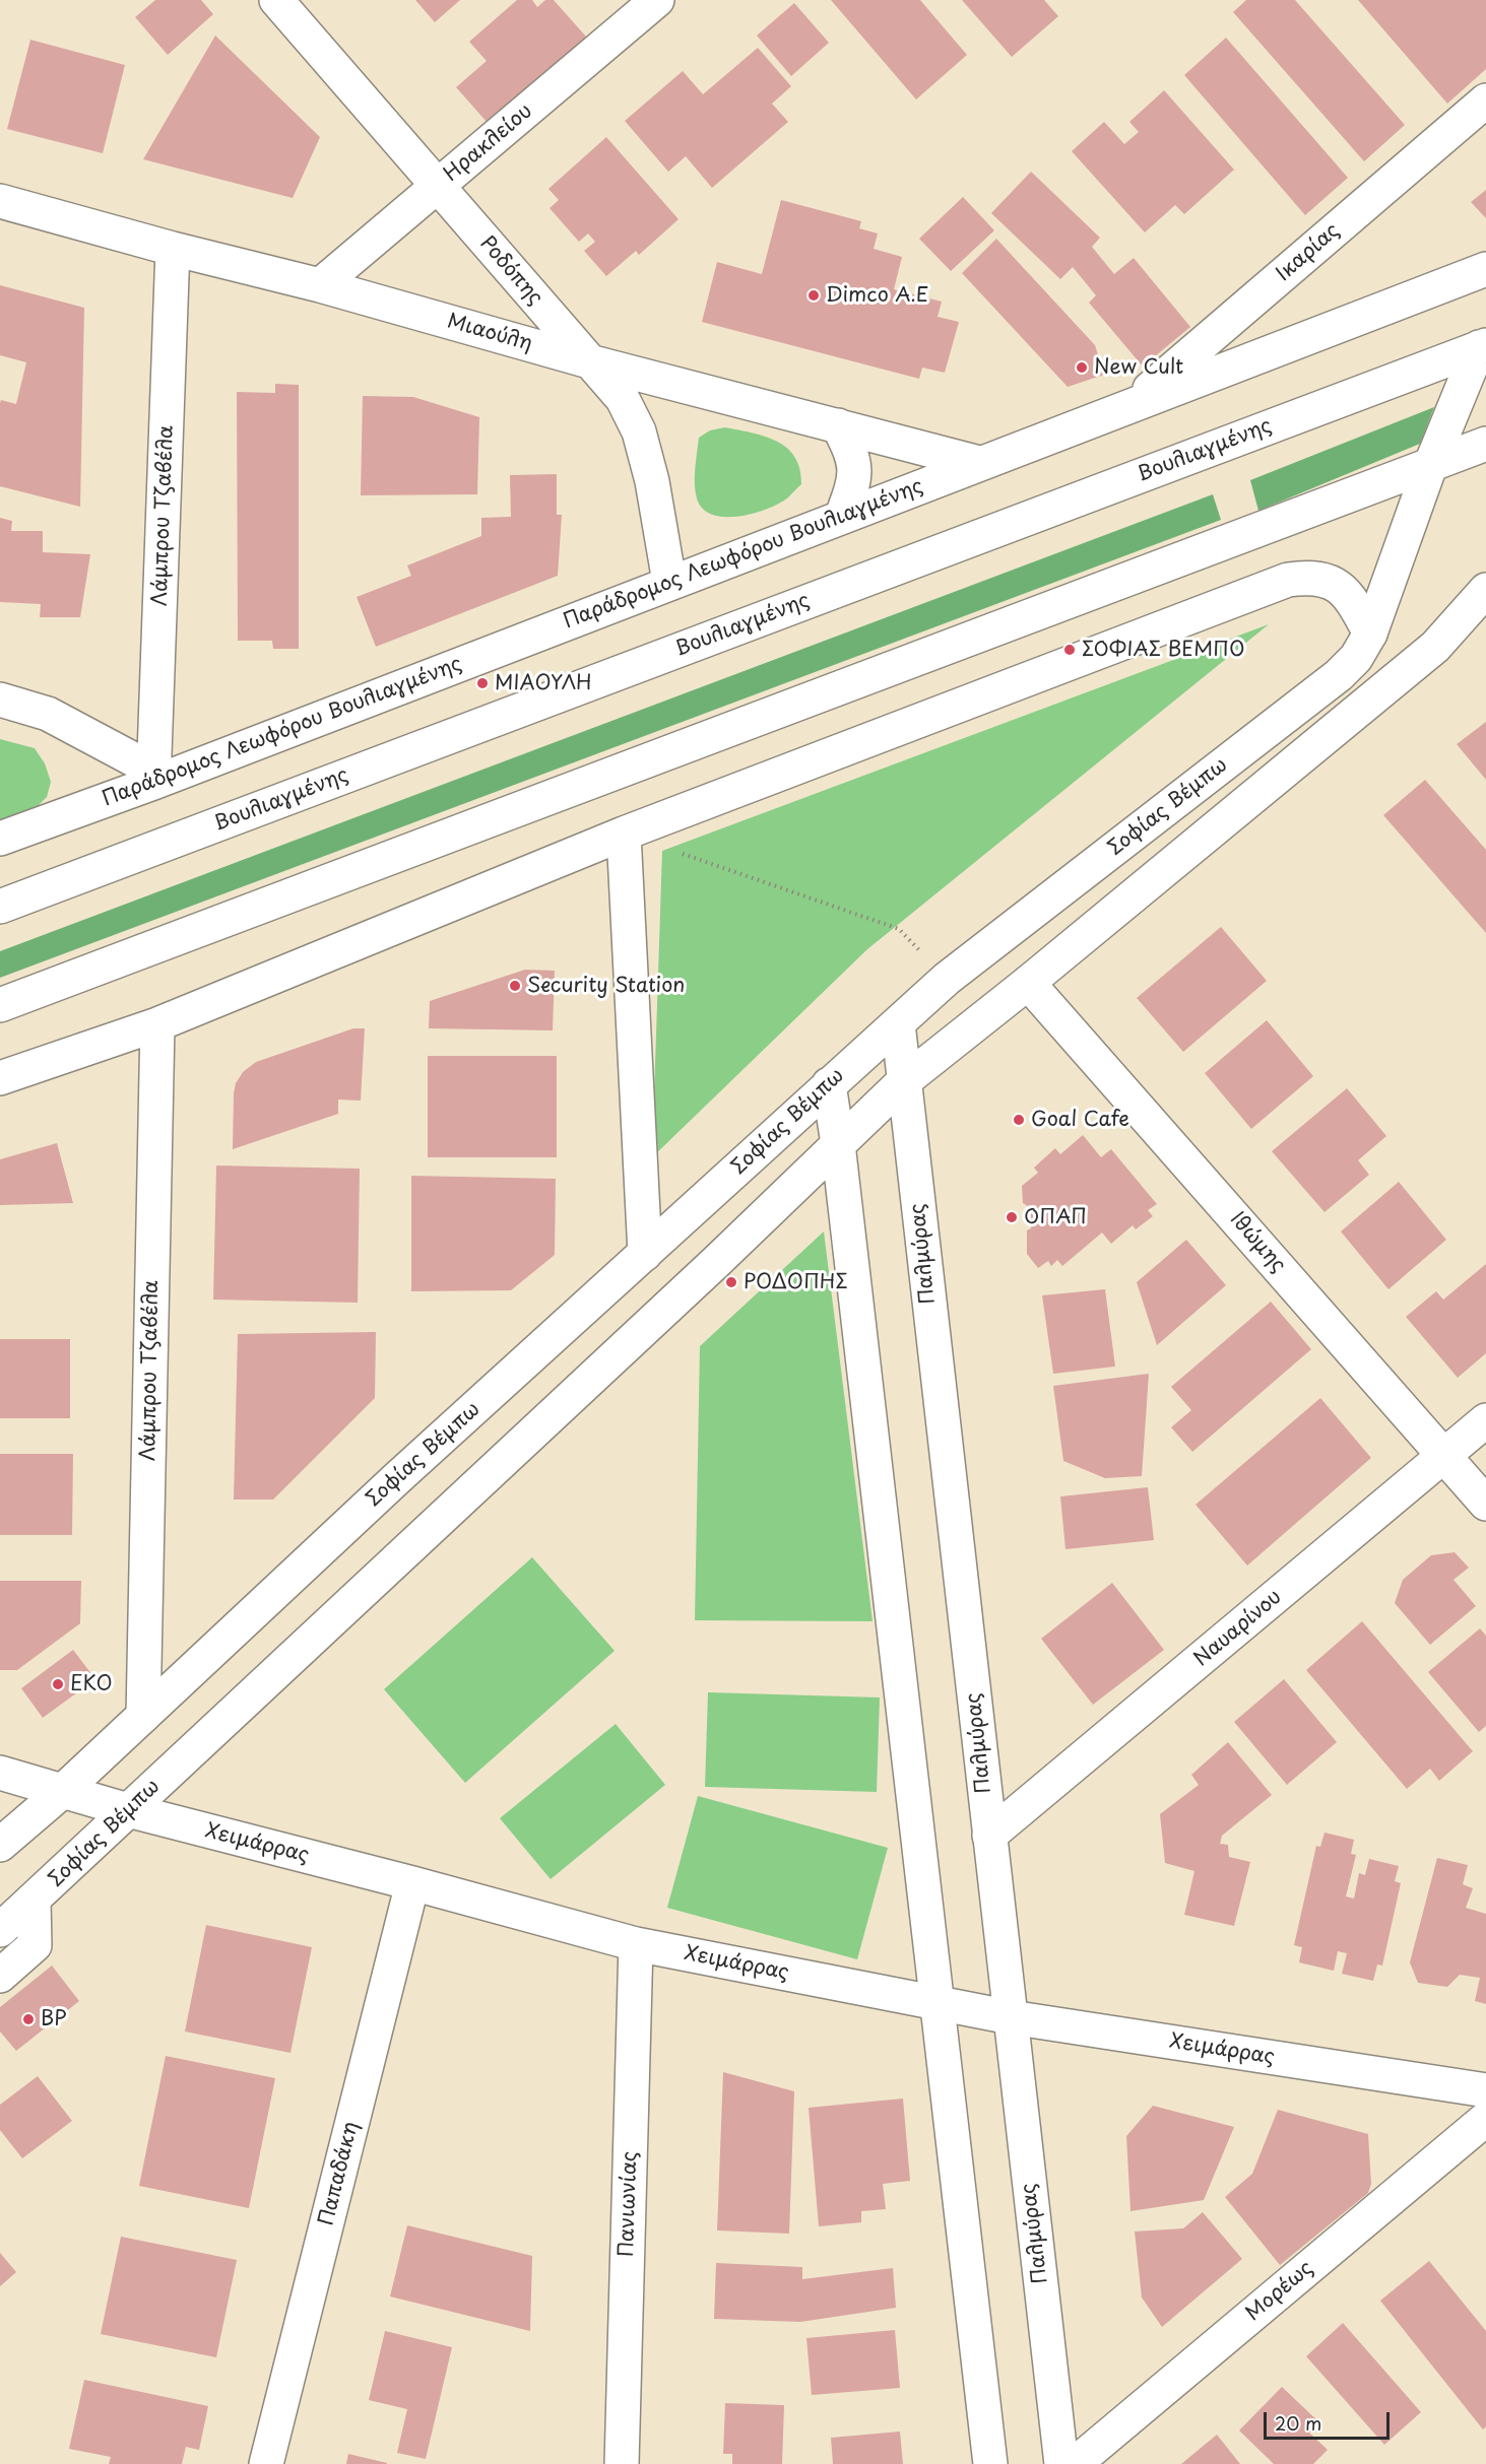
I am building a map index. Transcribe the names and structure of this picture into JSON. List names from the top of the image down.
{
  "streets": {
    "street": [
      "Ηρακλείου",
      "Ικαρίας",
      "Ροδόπης",
      "Μιαούλη",
      "Βουλιαγμένης",
      "Λάμπρου Τζαβέλα",
      "Παράδρομος Λεωφόρου Βουλιαγμένης",
      "Σοφίας Βέμπω",
      "Ιθώμης",
      "Παλμύρας",
      "Ναυαρίνου",
      "Χειμάρρας",
      "Παπαδάκη",
      "Πανιωνίας",
      "Μορέως"
    ]
  },
  "crossings": [
    ["Ηρακλείου", "Ροδόπης"],
    ["Ηρακλείου", "Μιαούλη"],
    ["Ικαρίας", "Παράδρομος Λεωφόρου Βουλιαγμένης"],
    ["Ροδόπης", "Μιαούλη"],
    ["Ροδόπης", "Παράδρομος Λεωφόρου Βουλιαγμένης"],
    ["Μιαούλη", "Λάμπρου Τζαβέλα"],
    ["Μιαούλη", "Παράδρομος Λεωφόρου Βουλιαγμένης"],
    ["Βουλιαγμένης", "Σοφίας Βέμπω"],
    ["Λάμπρου Τζαβέλα", "Παράδρομος Λεωφόρου Βουλιαγμένης"],
    ["Λάμπρου Τζαβέλα", "Σοφίας Βέμπω"],
    ["Σοφίας Βέμπω", "Ιθώμης"],
    ["Σοφίας Βέμπω", "Παλμύρας"],
    ["Σοφίας Βέμπω", "Χειμάρρας"],
    ["Ιθώμης", "Ναυαρίνου"],
    ["Παλμύρας", "Ναυαρίνου"],
    ["Παλμύρας", "Χειμάρρας"],
    ["Χειμάρρας", "Παπαδάκη"],
    ["Χειμάρρας", "Πανιωνίας"]
  ],
  "places": [
    "Dimco Α.Ε",
    "New Cult",
    "ΣΟΦΙΑΣ ΒΕΜΠΟ",
    "ΜΙΑΟΥΛΗ",
    "Security Station",
    "Goal Cafe",
    "ΟΠΑΠ",
    "ΡΟΔΟΠΗΣ",
    "EKO",
    "BP"
  ],
  "scale_bar": "20 m"
}
